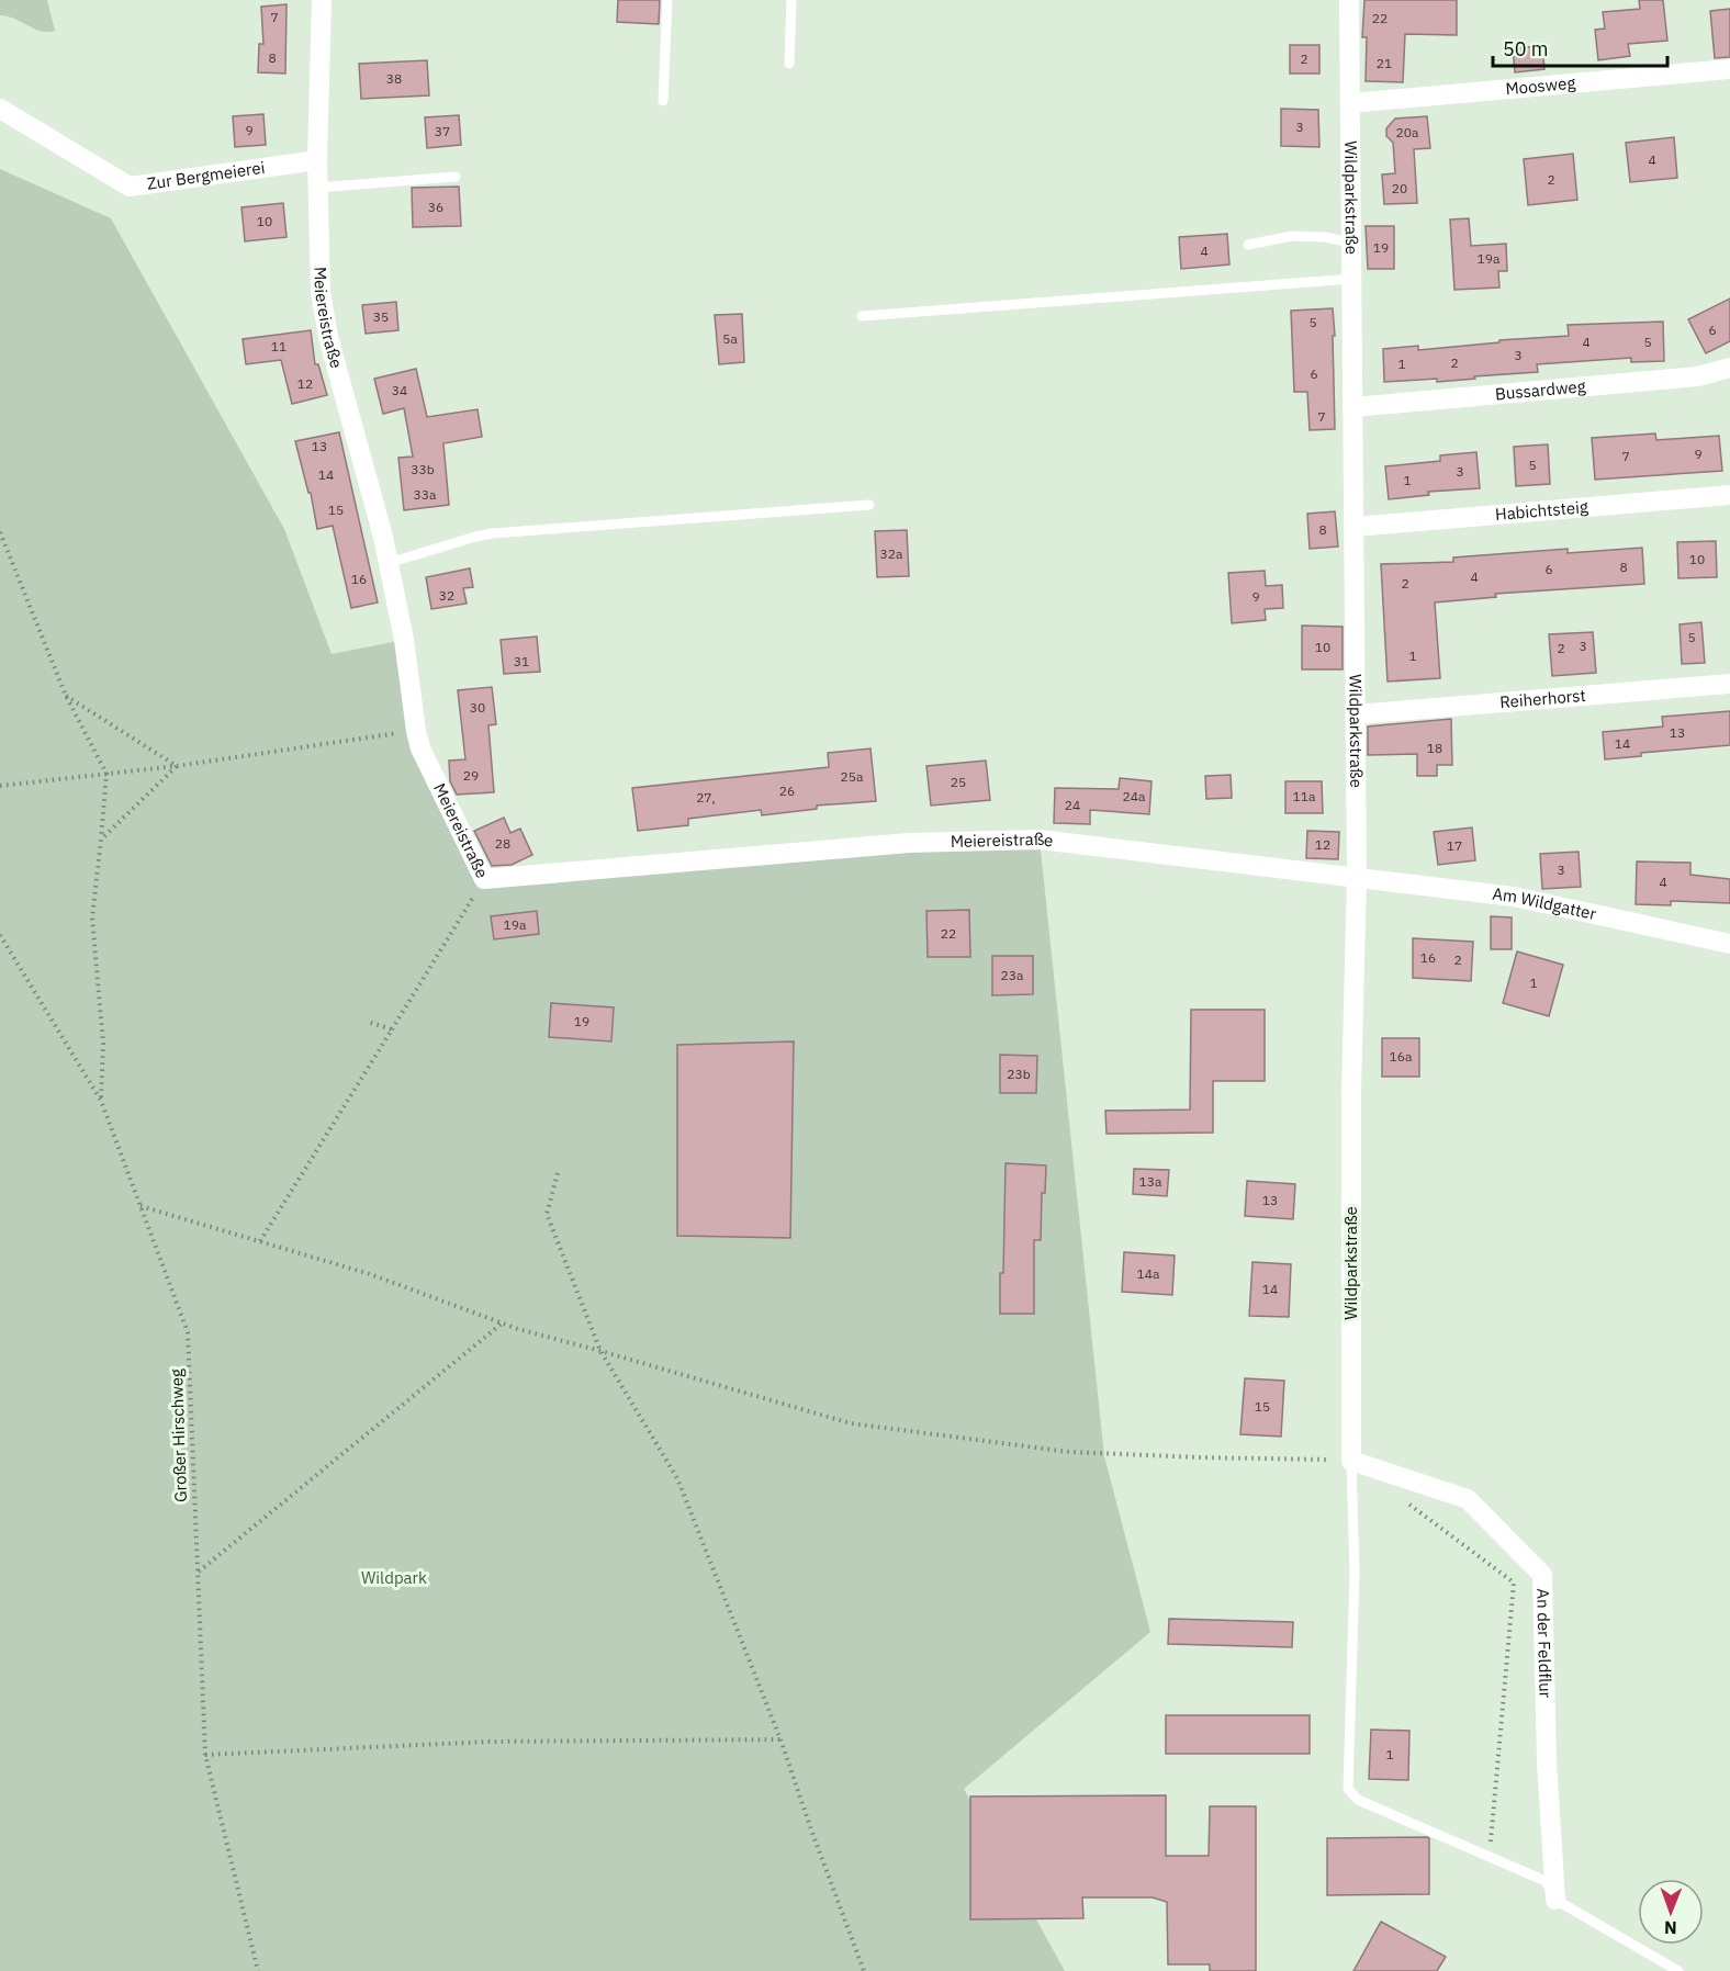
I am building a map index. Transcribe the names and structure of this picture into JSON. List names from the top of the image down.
{
  "streets": {
    "street": [
      "Moosweg",
      "Zur Bergmeierei",
      "Wildparkstraße",
      "Meiereistraße",
      "Bussardweg",
      "Habichtsteig",
      "Reiherhorst",
      "Am Wildgatter",
      "An der Feldflur"
    ],
    "path": ["Großer Hirschweg"]
  },
  "crossings": [
    ["Moosweg", "Wildparkstraße"],
    ["Zur Bergmeierei", "Meiereistraße"],
    ["Wildparkstraße", "Meiereistraße"],
    ["Wildparkstraße", "Bussardweg"],
    ["Wildparkstraße", "Habichtsteig"],
    ["Wildparkstraße", "Reiherhorst"],
    ["Wildparkstraße", "Am Wildgatter"],
    ["Wildparkstraße", "An der Feldflur"],
    ["Meiereistraße", "Am Wildgatter"]
  ],
  "parks": ["Wildpark"],
  "house_numbers": [
    "7",
    "22",
    "8",
    "2",
    "21",
    "38",
    "3",
    "9",
    "37",
    "20a",
    "4",
    "2",
    "20",
    "36",
    "10",
    "19",
    "4",
    "19a",
    "35",
    "5",
    "6",
    "5a",
    "4",
    "5",
    "11",
    "3",
    "2",
    "1",
    "6",
    "12",
    "34",
    "7",
    "13",
    "9",
    "7",
    "5",
    "33b",
    "3",
    "14",
    "1",
    "33a",
    "15",
    "8",
    "32a",
    "10",
    "8",
    "6",
    "4",
    "16",
    "2",
    "32",
    "9",
    "5",
    "3",
    "10",
    "2",
    "1",
    "31",
    "30",
    "13",
    "14",
    "18",
    "29",
    "25a",
    "25",
    "26",
    "24a",
    "11a",
    "27,",
    "24",
    "28",
    "12",
    "17",
    "3",
    "4",
    "19a",
    "22",
    "16",
    "2",
    "23a",
    "1",
    "19",
    "16a",
    "23b",
    "13a",
    "13",
    "14a",
    "14",
    "15",
    "1"
  ],
  "scale_bar": "50 m",
  "north": "bottom"
}
